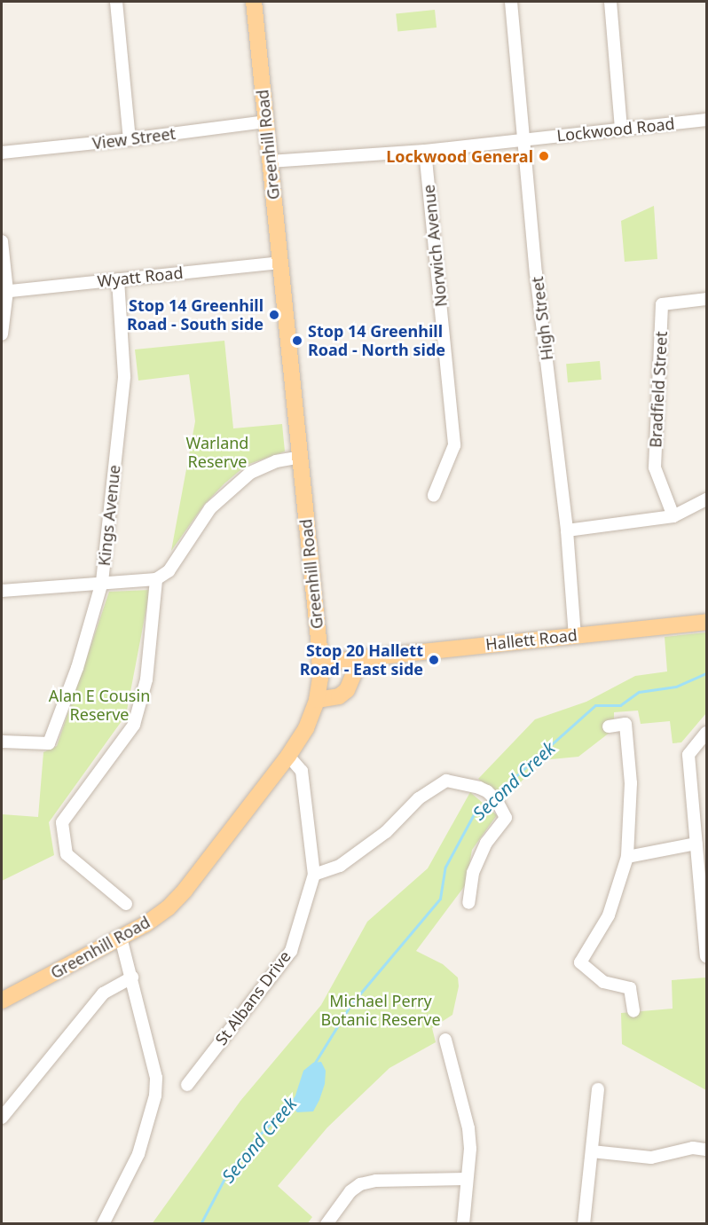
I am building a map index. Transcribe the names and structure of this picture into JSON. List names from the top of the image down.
{
  "streets": {
    "main road": ["Greenhill Road", "Hallett Road"],
    "street": [
      "Lockwood Road",
      "View Street",
      "Norwich Avenue",
      "Wyatt Road",
      "High Street",
      "Bradfield Street",
      "Kings Avenue",
      "St Albans Drive"
    ]
  },
  "crossings": [
    ["Lockwood Road", "Greenhill Road"],
    ["Lockwood Road", "Norwich Avenue"],
    ["Lockwood Road", "High Street"],
    ["View Street", "Greenhill Road"],
    ["Greenhill Road", "Wyatt Road"],
    ["Greenhill Road", "Hallett Road"],
    ["Wyatt Road", "Kings Avenue"],
    ["High Street", "Hallett Road"]
  ],
  "water": ["Second Creek"],
  "parks": ["Warland Reserve", "Alan E Cousin Reserve", "Michael Perry Botanic Reserve"],
  "places": [
    "Lockwood General",
    "Stop 14 Greenhill Road - South side",
    "Stop 14 Greenhill Road - North side",
    "Stop 20 Hallett Road - East side"
  ]
}
